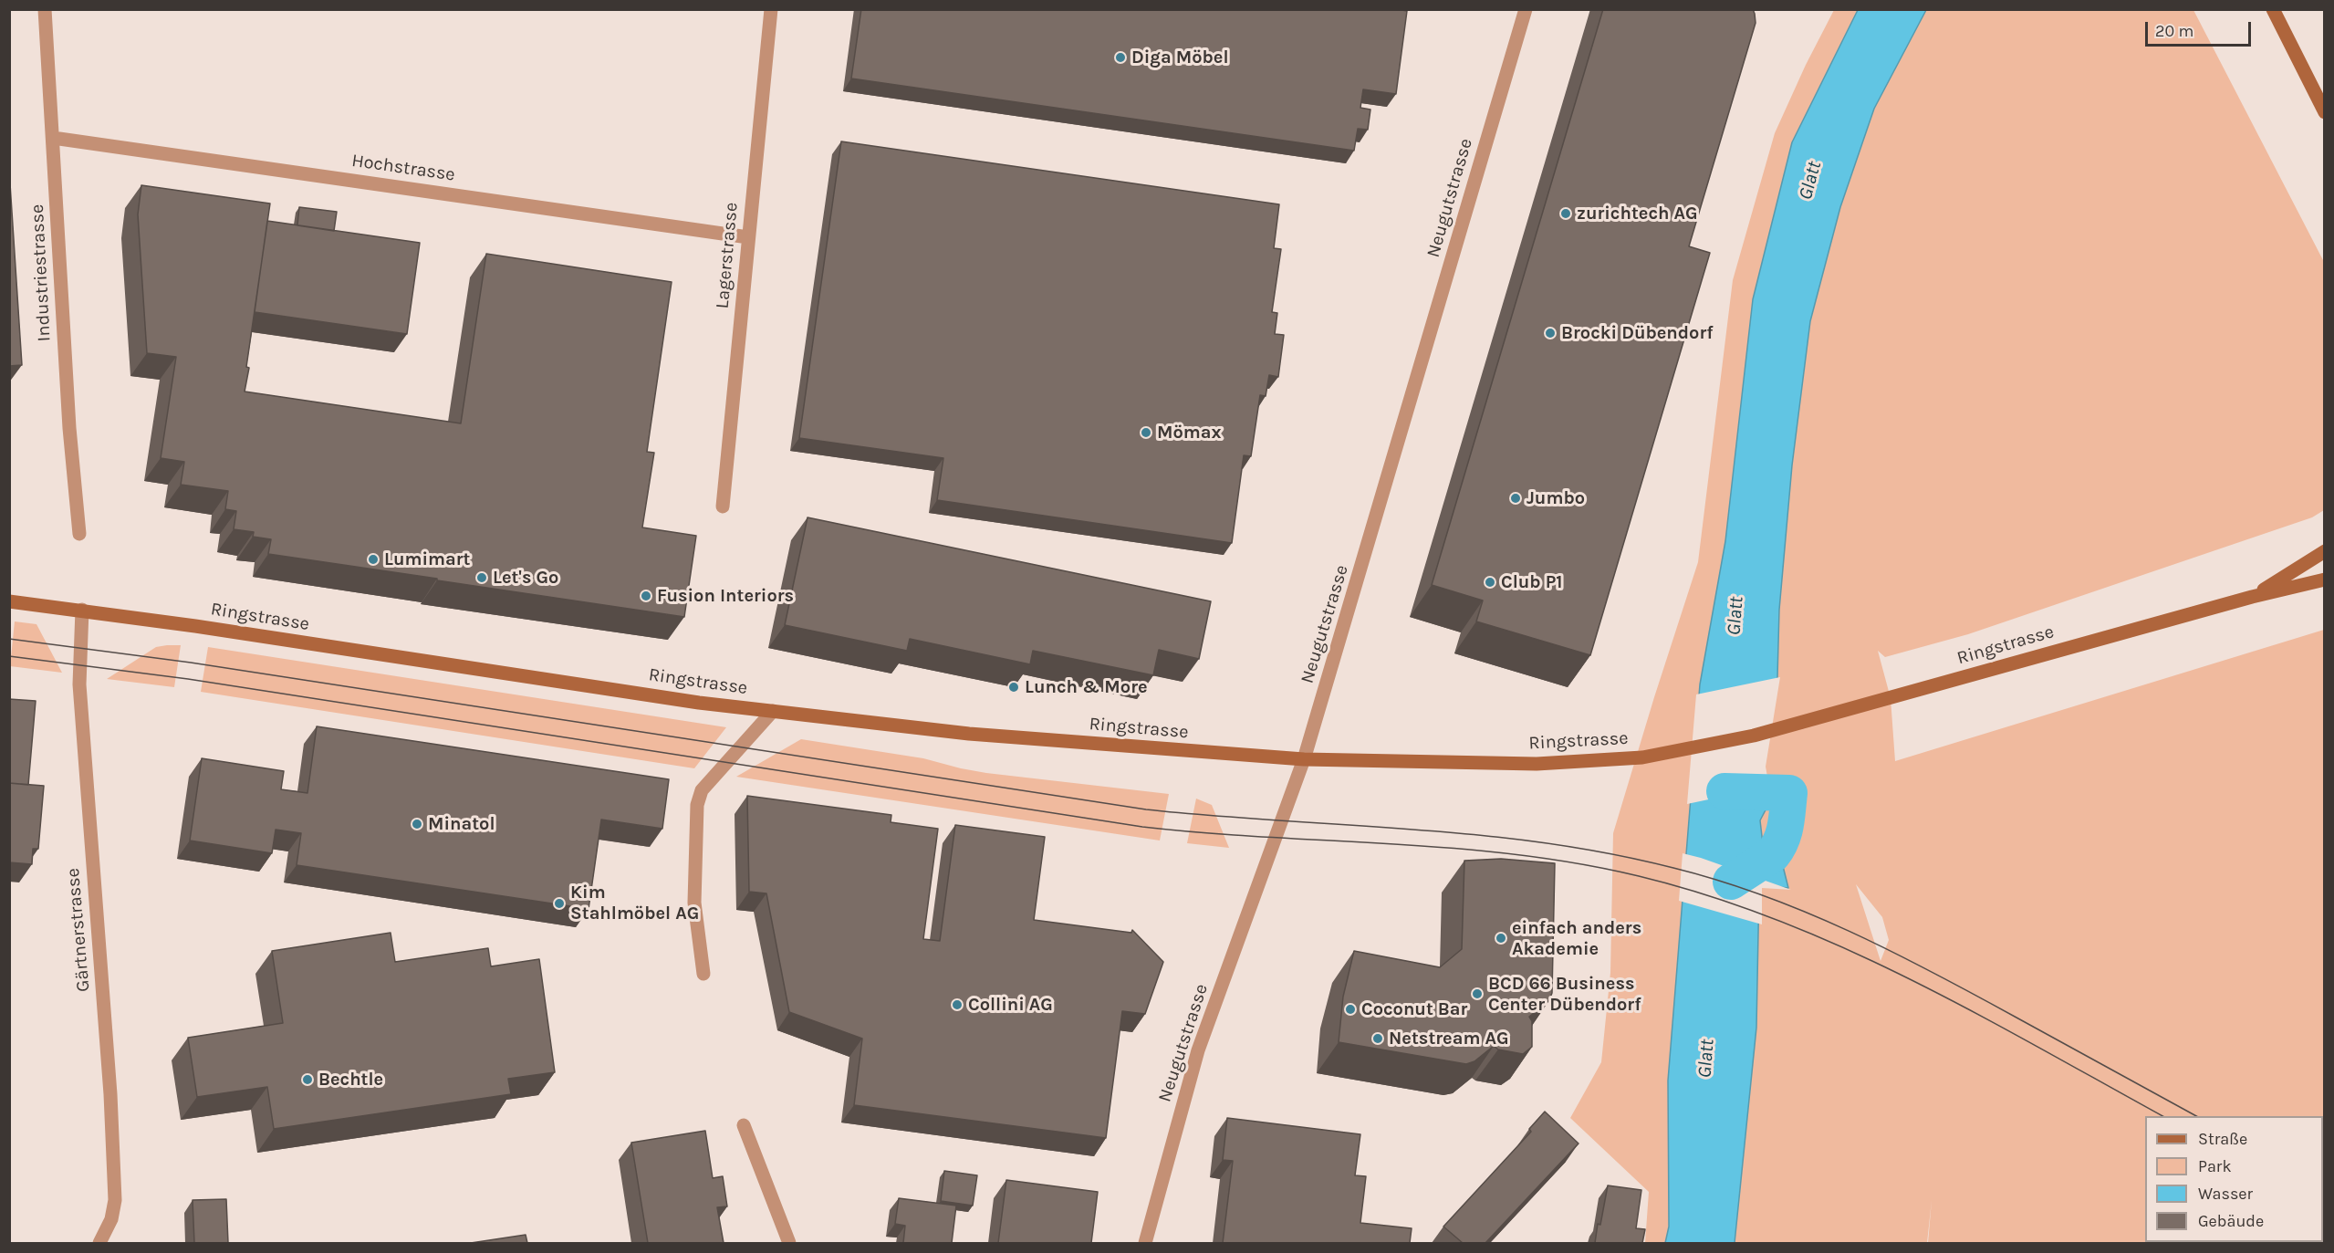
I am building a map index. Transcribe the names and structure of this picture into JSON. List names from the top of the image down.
{
  "streets": {
    "main road": ["Ringstrasse"],
    "street": [
      "Hochstrasse",
      "Neugutstrasse",
      "Lagerstrasse",
      "Industriestrasse",
      "Gärtnerstrasse"
    ]
  },
  "crossings": [
    ["Hochstrasse", "Lagerstrasse"],
    ["Hochstrasse", "Industriestrasse"],
    ["Neugutstrasse", "Ringstrasse"],
    ["Ringstrasse", "Gärtnerstrasse"]
  ],
  "water": ["Glatt"],
  "places": [
    "Diga Möbel",
    "zurichtech AG",
    "Brocki Dübendorf",
    "Mömax",
    "Jumbo",
    "Lumimart",
    "Let's Go",
    "Club P1",
    "Fusion Interiors",
    "Lunch & More",
    "Minatol",
    "Kim Stahlmöbel AG",
    "einfach anders Akademie",
    "BCD 66 Business Center Dübendorf",
    "Collini AG",
    "Coconut Bar",
    "Netstream AG",
    "Bechtle"
  ],
  "legend": [
    "Straße",
    "Park",
    "Wasser",
    "Gebäude"
  ],
  "scale_bar": "20 m"
}
